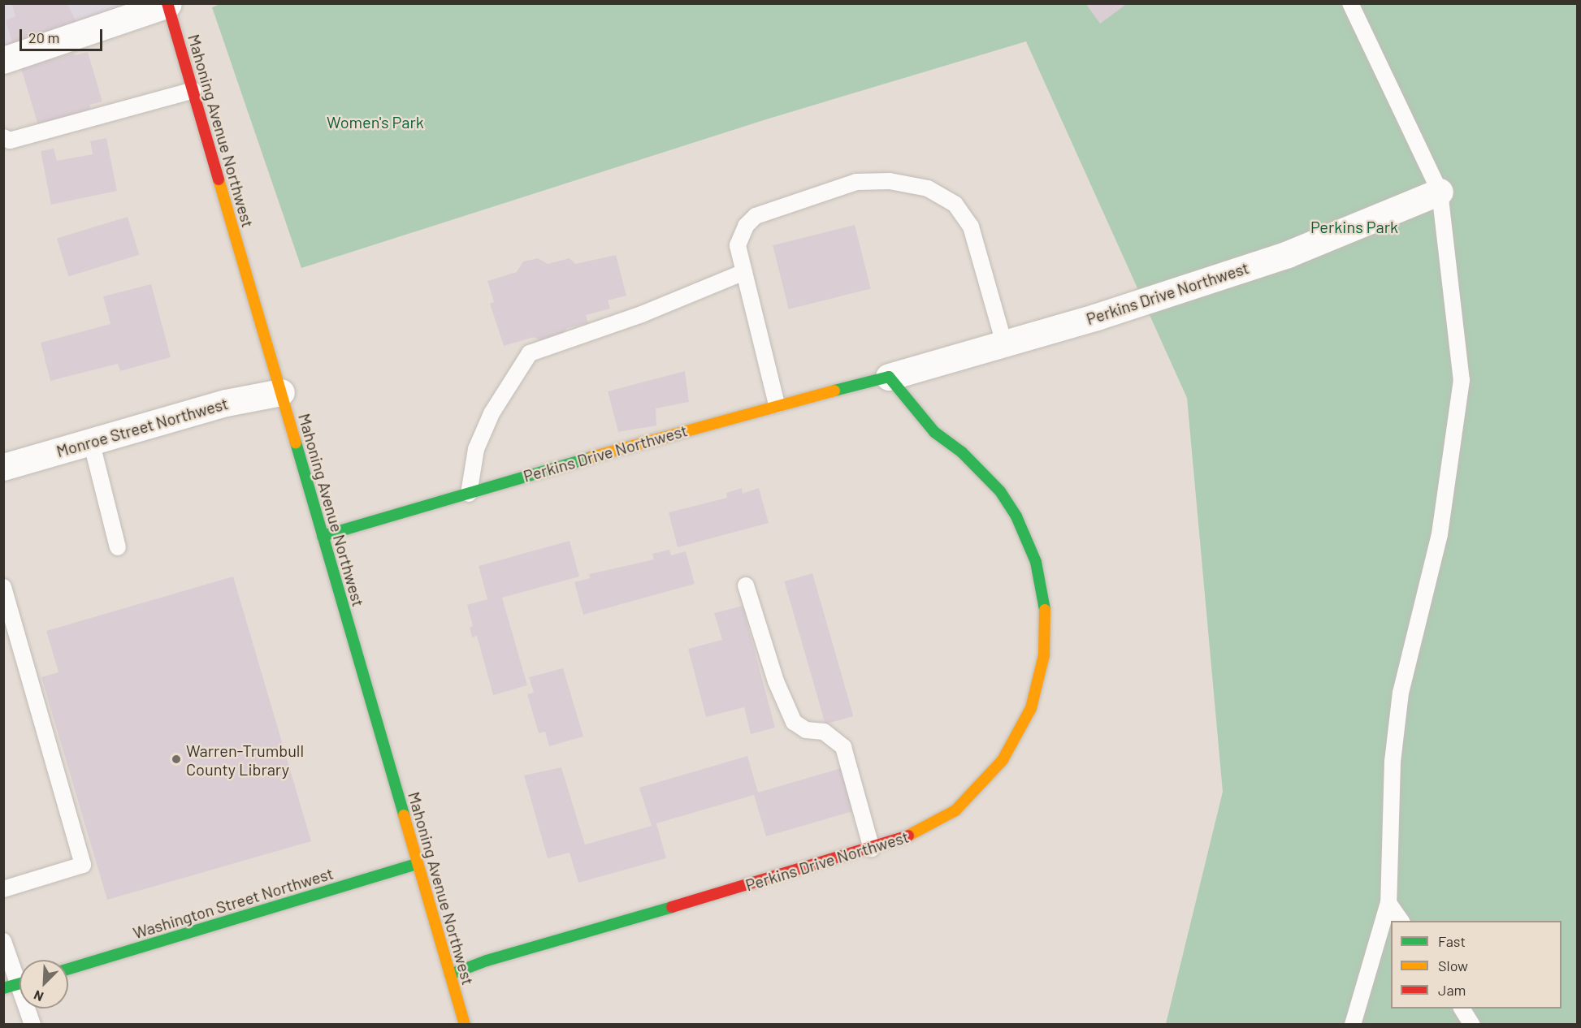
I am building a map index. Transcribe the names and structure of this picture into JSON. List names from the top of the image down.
{
  "streets": {
    "street": [
      "Mahoning Avenue Northwest",
      "Perkins Drive Northwest",
      "Monroe Street Northwest",
      "Washington Street Northwest"
    ]
  },
  "crossings": [
    ["Mahoning Avenue Northwest", "Perkins Drive Northwest"],
    ["Mahoning Avenue Northwest", "Monroe Street Northwest"],
    ["Mahoning Avenue Northwest", "Washington Street Northwest"]
  ],
  "parks": ["Women's Park", "Perkins Park"],
  "places": ["Warren-Trumbull County Library"],
  "legend": ["Fast", "Slow", "Jam"],
  "scale_bar": "20 m",
  "north": "bottom left"
}
